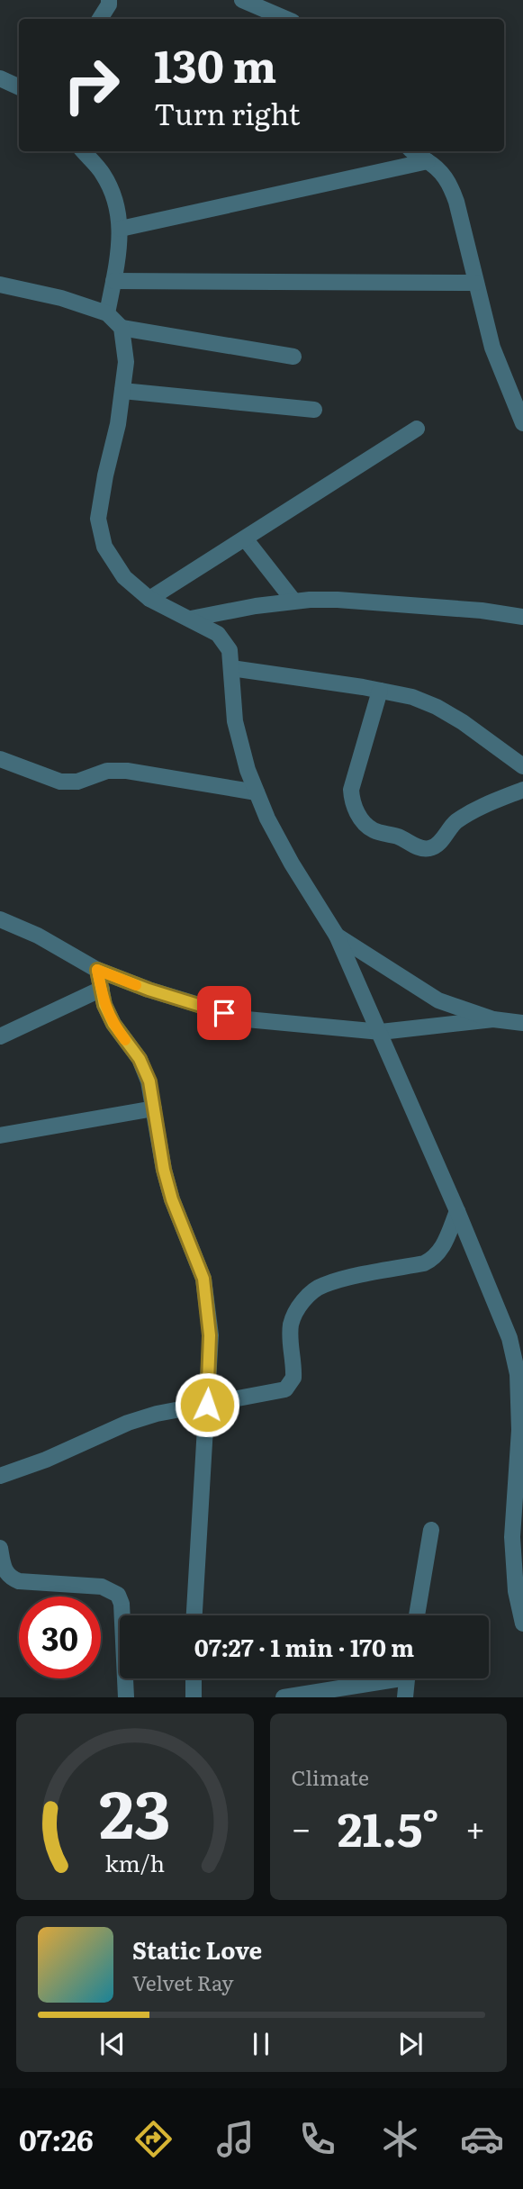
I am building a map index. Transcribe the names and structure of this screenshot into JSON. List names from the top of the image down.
{
  "page": {
    "turn": ["130 m", "Turn right"],
    "limit": "30",
    "trip": "07:27 · 1 min · 170 m",
    "tile": "Climate",
    "heat": ["−", "21.5°", "+"],
    "song": ["Static Love", "Velvet Ray"],
    "tabs": "07:26",
    "gauge": ["23", "km/h"]
  }
}
